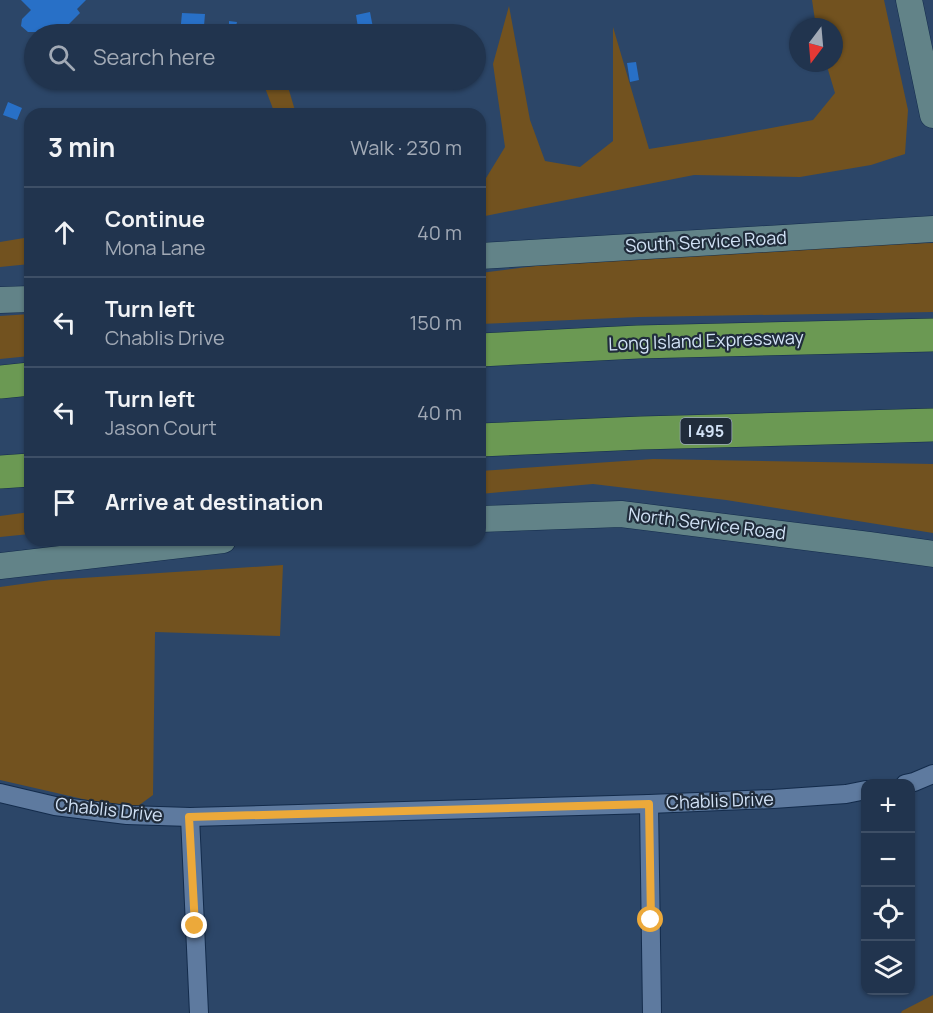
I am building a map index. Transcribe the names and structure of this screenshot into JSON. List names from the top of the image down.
{
  "streets": {
    "highway": ["Long Island Expressway", "I 495"],
    "main road": ["South Service Road", "North Service Road"],
    "street": ["Chablis Drive"]
  },
  "north": "bottom",
  "page": {
    "search": "Search here",
    "heading": ["3 min", "Walk · 230 m"],
    "list": [
      ["Continue", "Mona Lane", "40 m"],
      ["Turn left", "Chablis Drive", "150 m"],
      ["Turn left", "Jason Court", "40 m"],
      "Arrive at destination"
    ],
    "map_buttons": ["+", "−"]
  }
}
